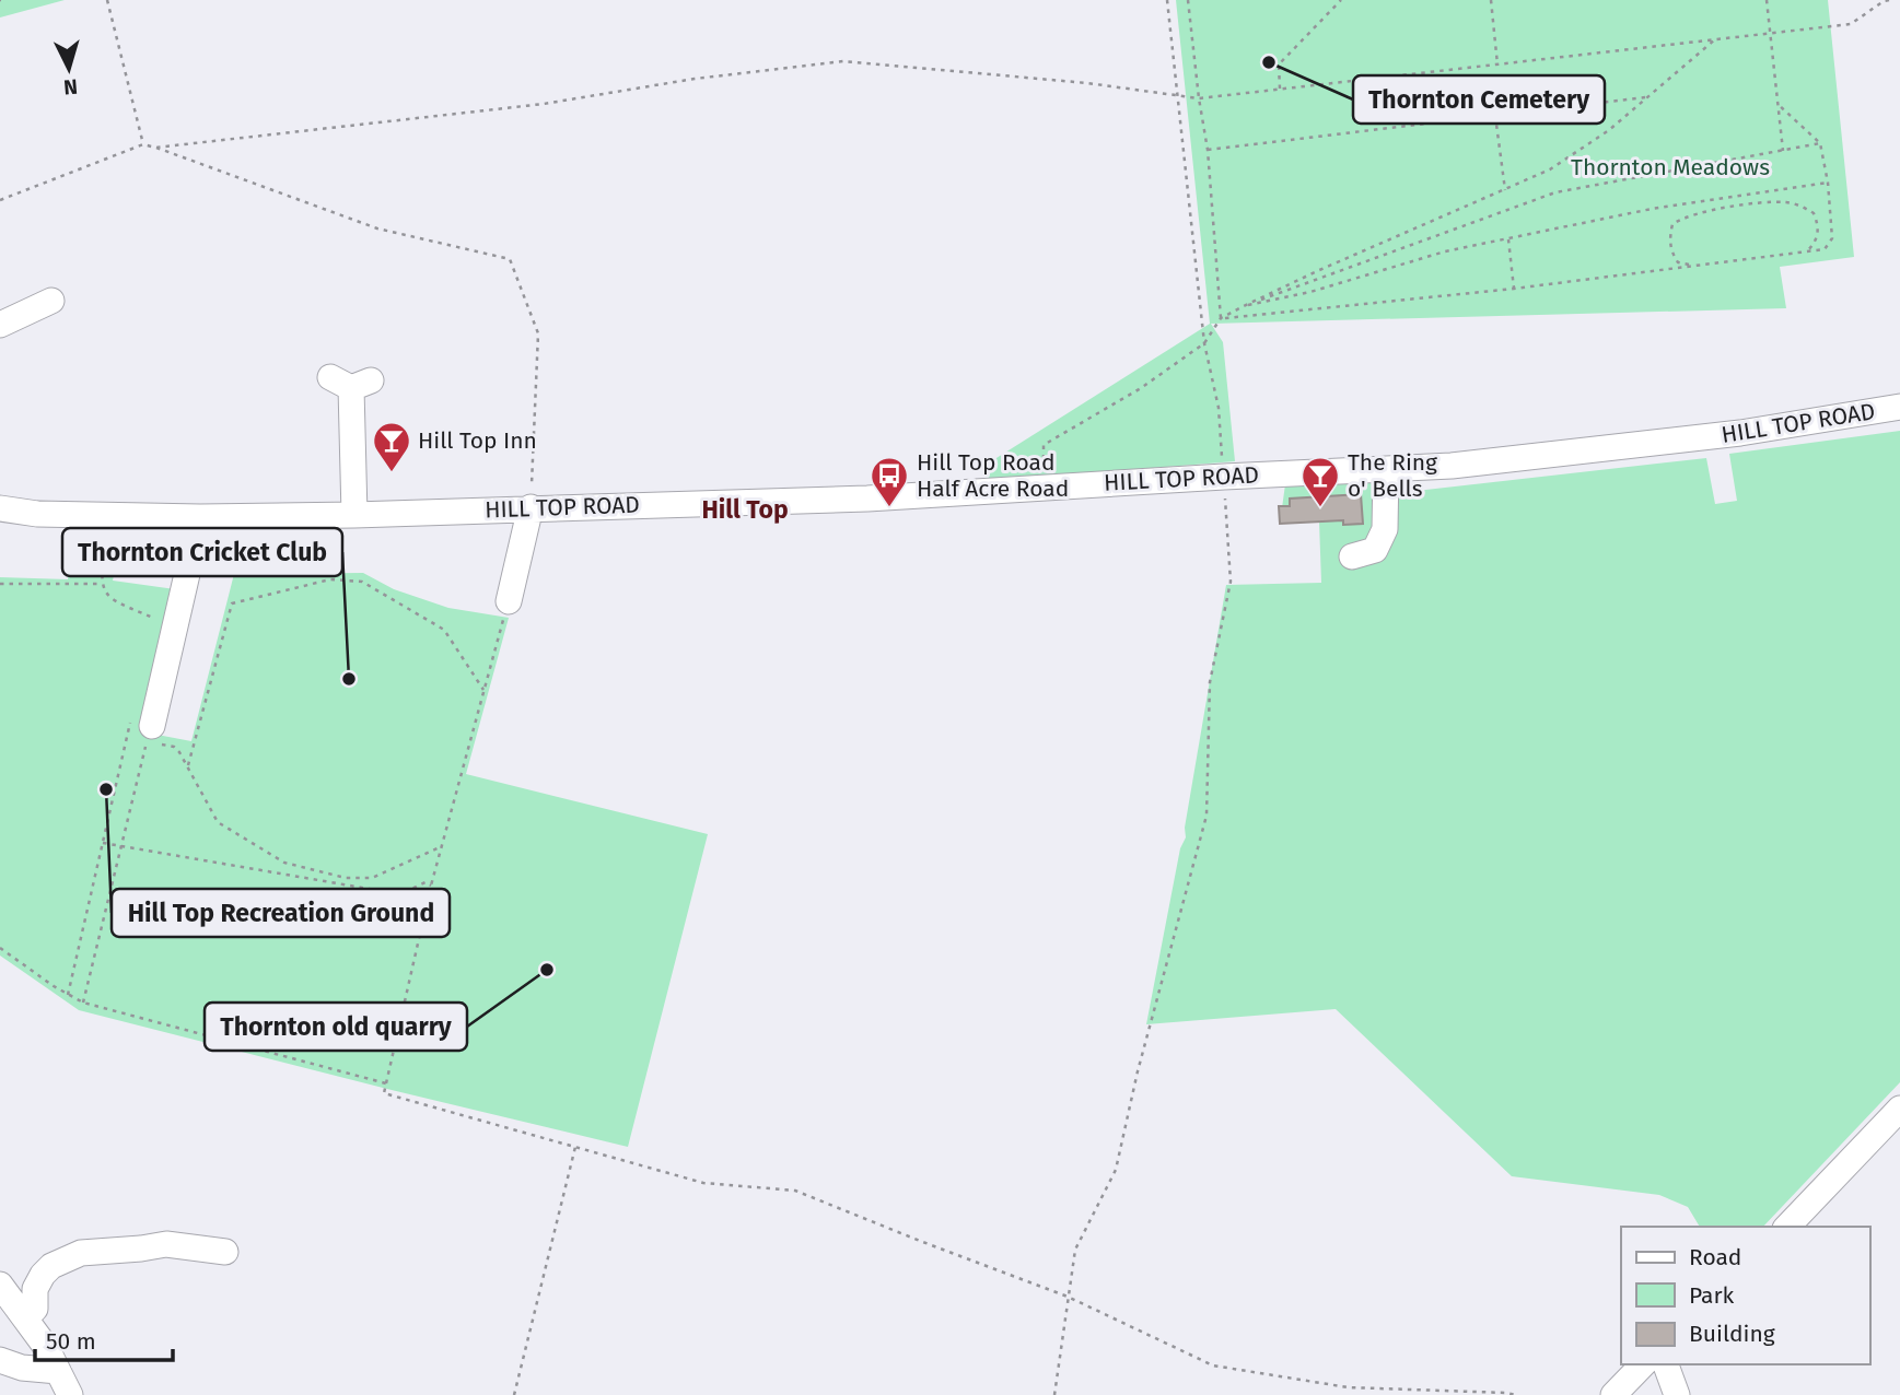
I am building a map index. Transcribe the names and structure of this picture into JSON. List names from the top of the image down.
{
  "streets": {
    "street": ["HILL TOP ROAD"]
  },
  "districts": ["Hill Top"],
  "parks": ["Thornton Meadows"],
  "places": {
    "other": [
      "Thornton Cemetery",
      "Thornton Cricket Club",
      "Hill Top Recreation Ground",
      "Thornton old quarry"
    ],
    "bar": ["Hill Top Inn", "The Ring o' Bells"],
    "bus stop": ["Hill Top Road Half Acre Road"]
  },
  "legend": ["Road", "Park", "Building"],
  "scale_bar": "50 m",
  "north": "bottom"
}
